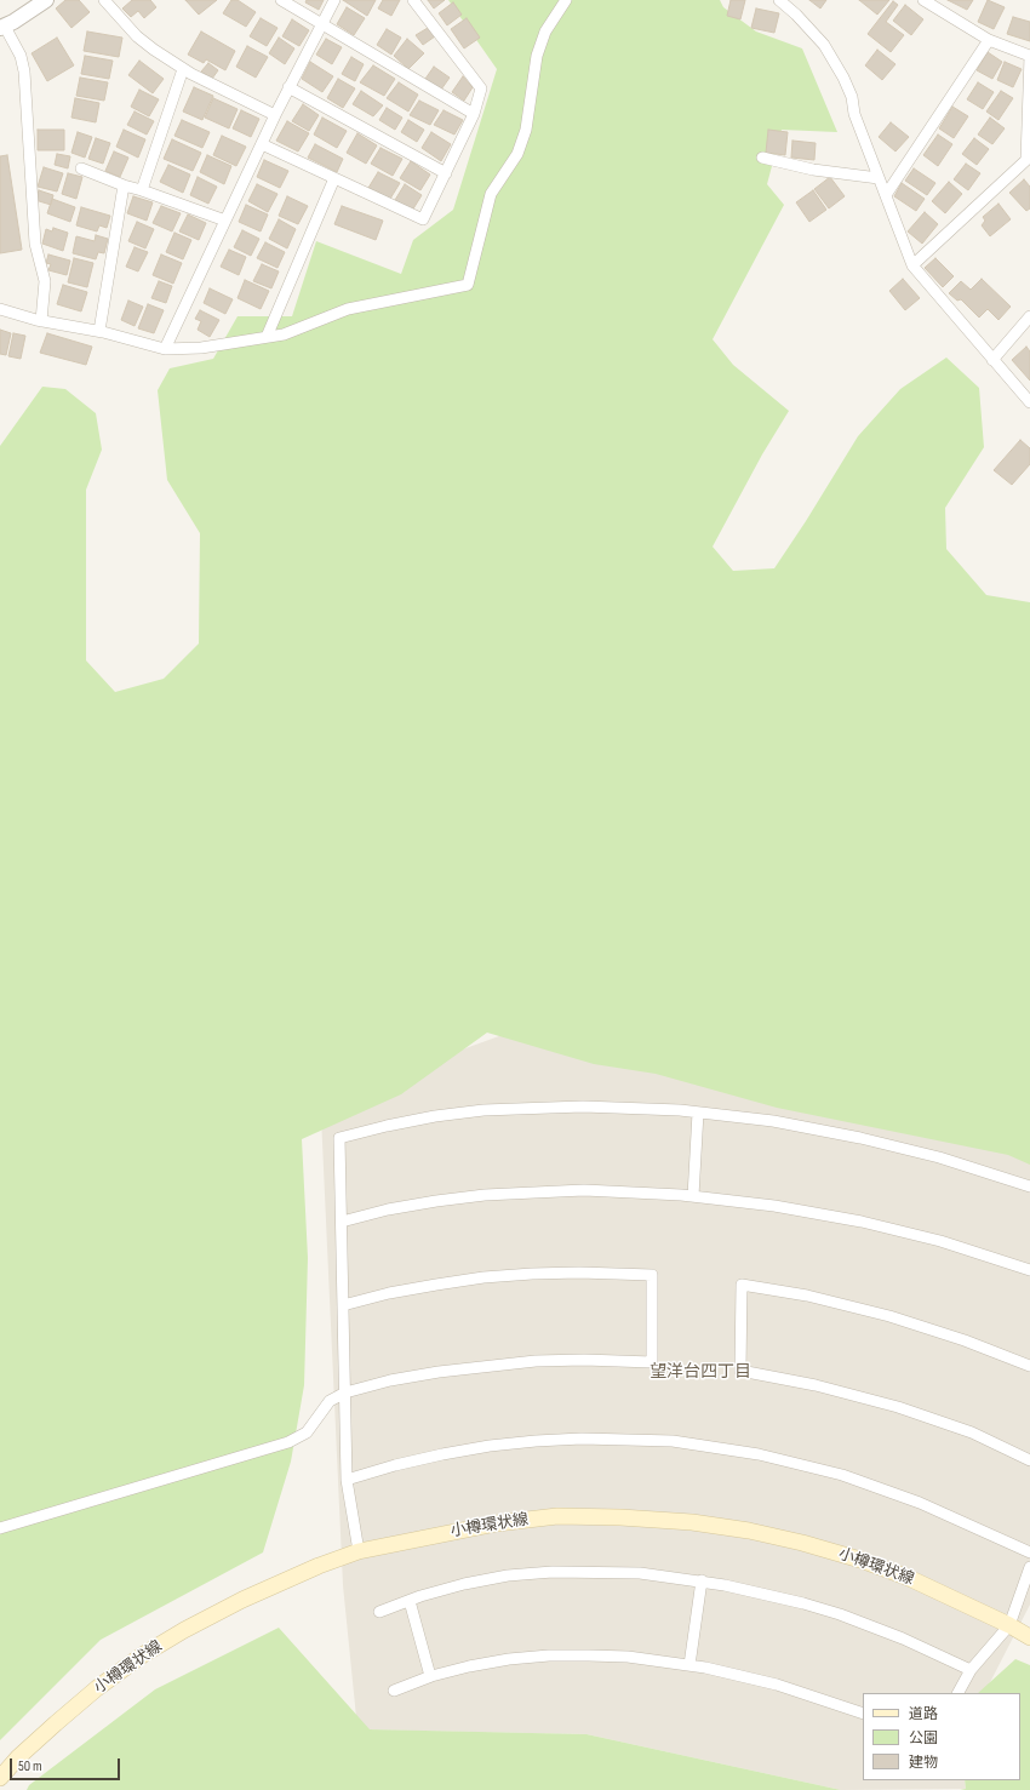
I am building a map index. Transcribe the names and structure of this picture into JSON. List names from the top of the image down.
{
  "streets": {
    "main road": ["小樽環状線"]
  },
  "districts": ["望洋台四丁目"],
  "legend": ["道路", "公園", "建物"],
  "scale_bar": "50 m"
}
